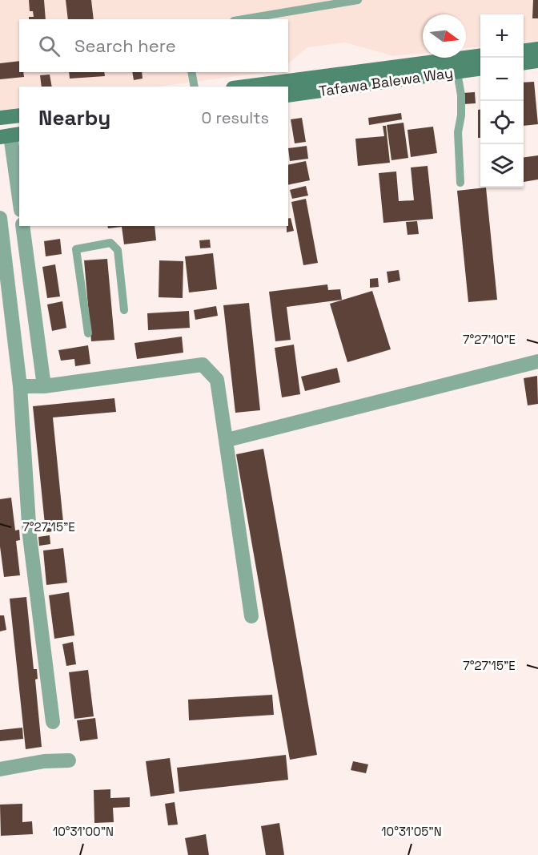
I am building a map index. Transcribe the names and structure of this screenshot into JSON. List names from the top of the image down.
{
  "streets": {
    "main road": ["Tafawa Balewa Way"]
  },
  "north": "right",
  "page": {
    "map_buttons": ["+", "−"],
    "search": "Search here",
    "heading": ["Nearby", "0 results"]
  },
  "coordinates": [
    "7°27'10\"E",
    "7°27'15\"E",
    "10°31'00\"N",
    "10°31'05\"N"
  ]
}
